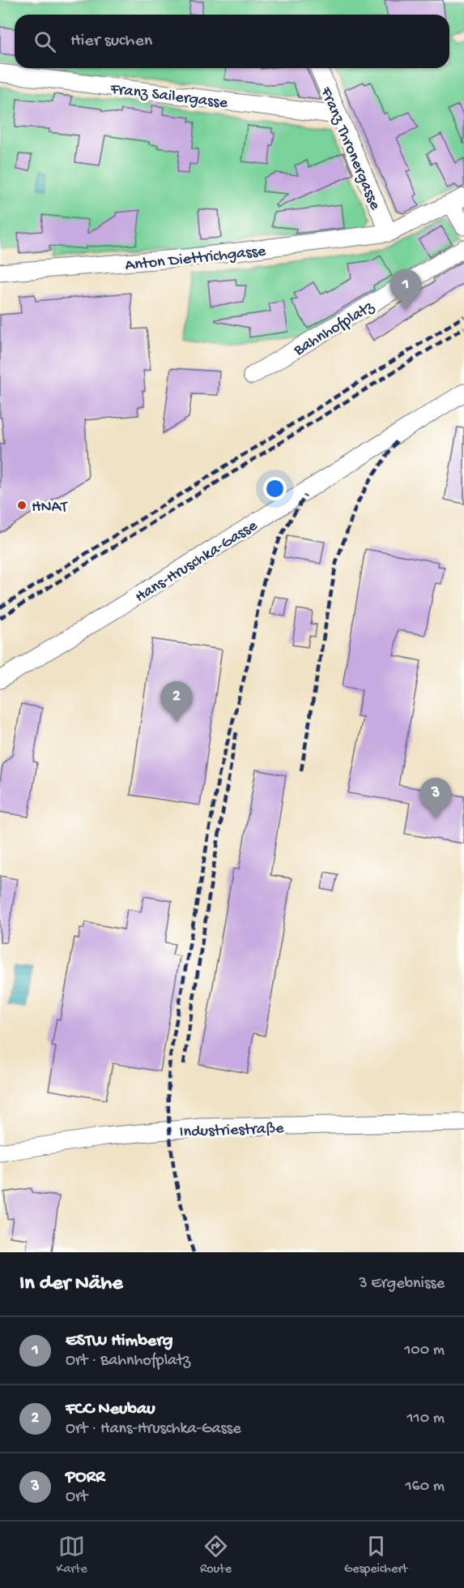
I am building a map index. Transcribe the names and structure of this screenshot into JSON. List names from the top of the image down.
{
  "streets": {
    "street": [
      "Franz Sailergasse",
      "Franz Thronergasse",
      "Anton Diettrichgasse",
      "Bahnhofplatz",
      "Hans-Hruschka-Gasse",
      "Industriestraße"
    ]
  },
  "crossings": [
    ["Franz Sailergasse", "Franz Thronergasse"],
    ["Franz Thronergasse", "Anton Diettrichgasse"]
  ],
  "places": ["HNAT"],
  "page": {
    "search": "Hier suchen",
    "pins": ["1", "2", "3"],
    "heading": ["In der Nähe", "3 Ergebnisse"],
    "list": [
      {
        "mark": "1",
        "name": "ESTW Himberg",
        "note": "Ort · Bahnhofplatz",
        "value": "100 m"
      },
      {
        "mark": "2",
        "name": "FCC Neubau",
        "note": "Ort · Hans-Hruschka-Gasse",
        "value": "110 m"
      },
      {
        "mark": "3",
        "name": "PORR",
        "note": "Ort",
        "value": "160 m"
      }
    ],
    "nav": ["Karte", "Route", "Gespeichert"]
  }
}
